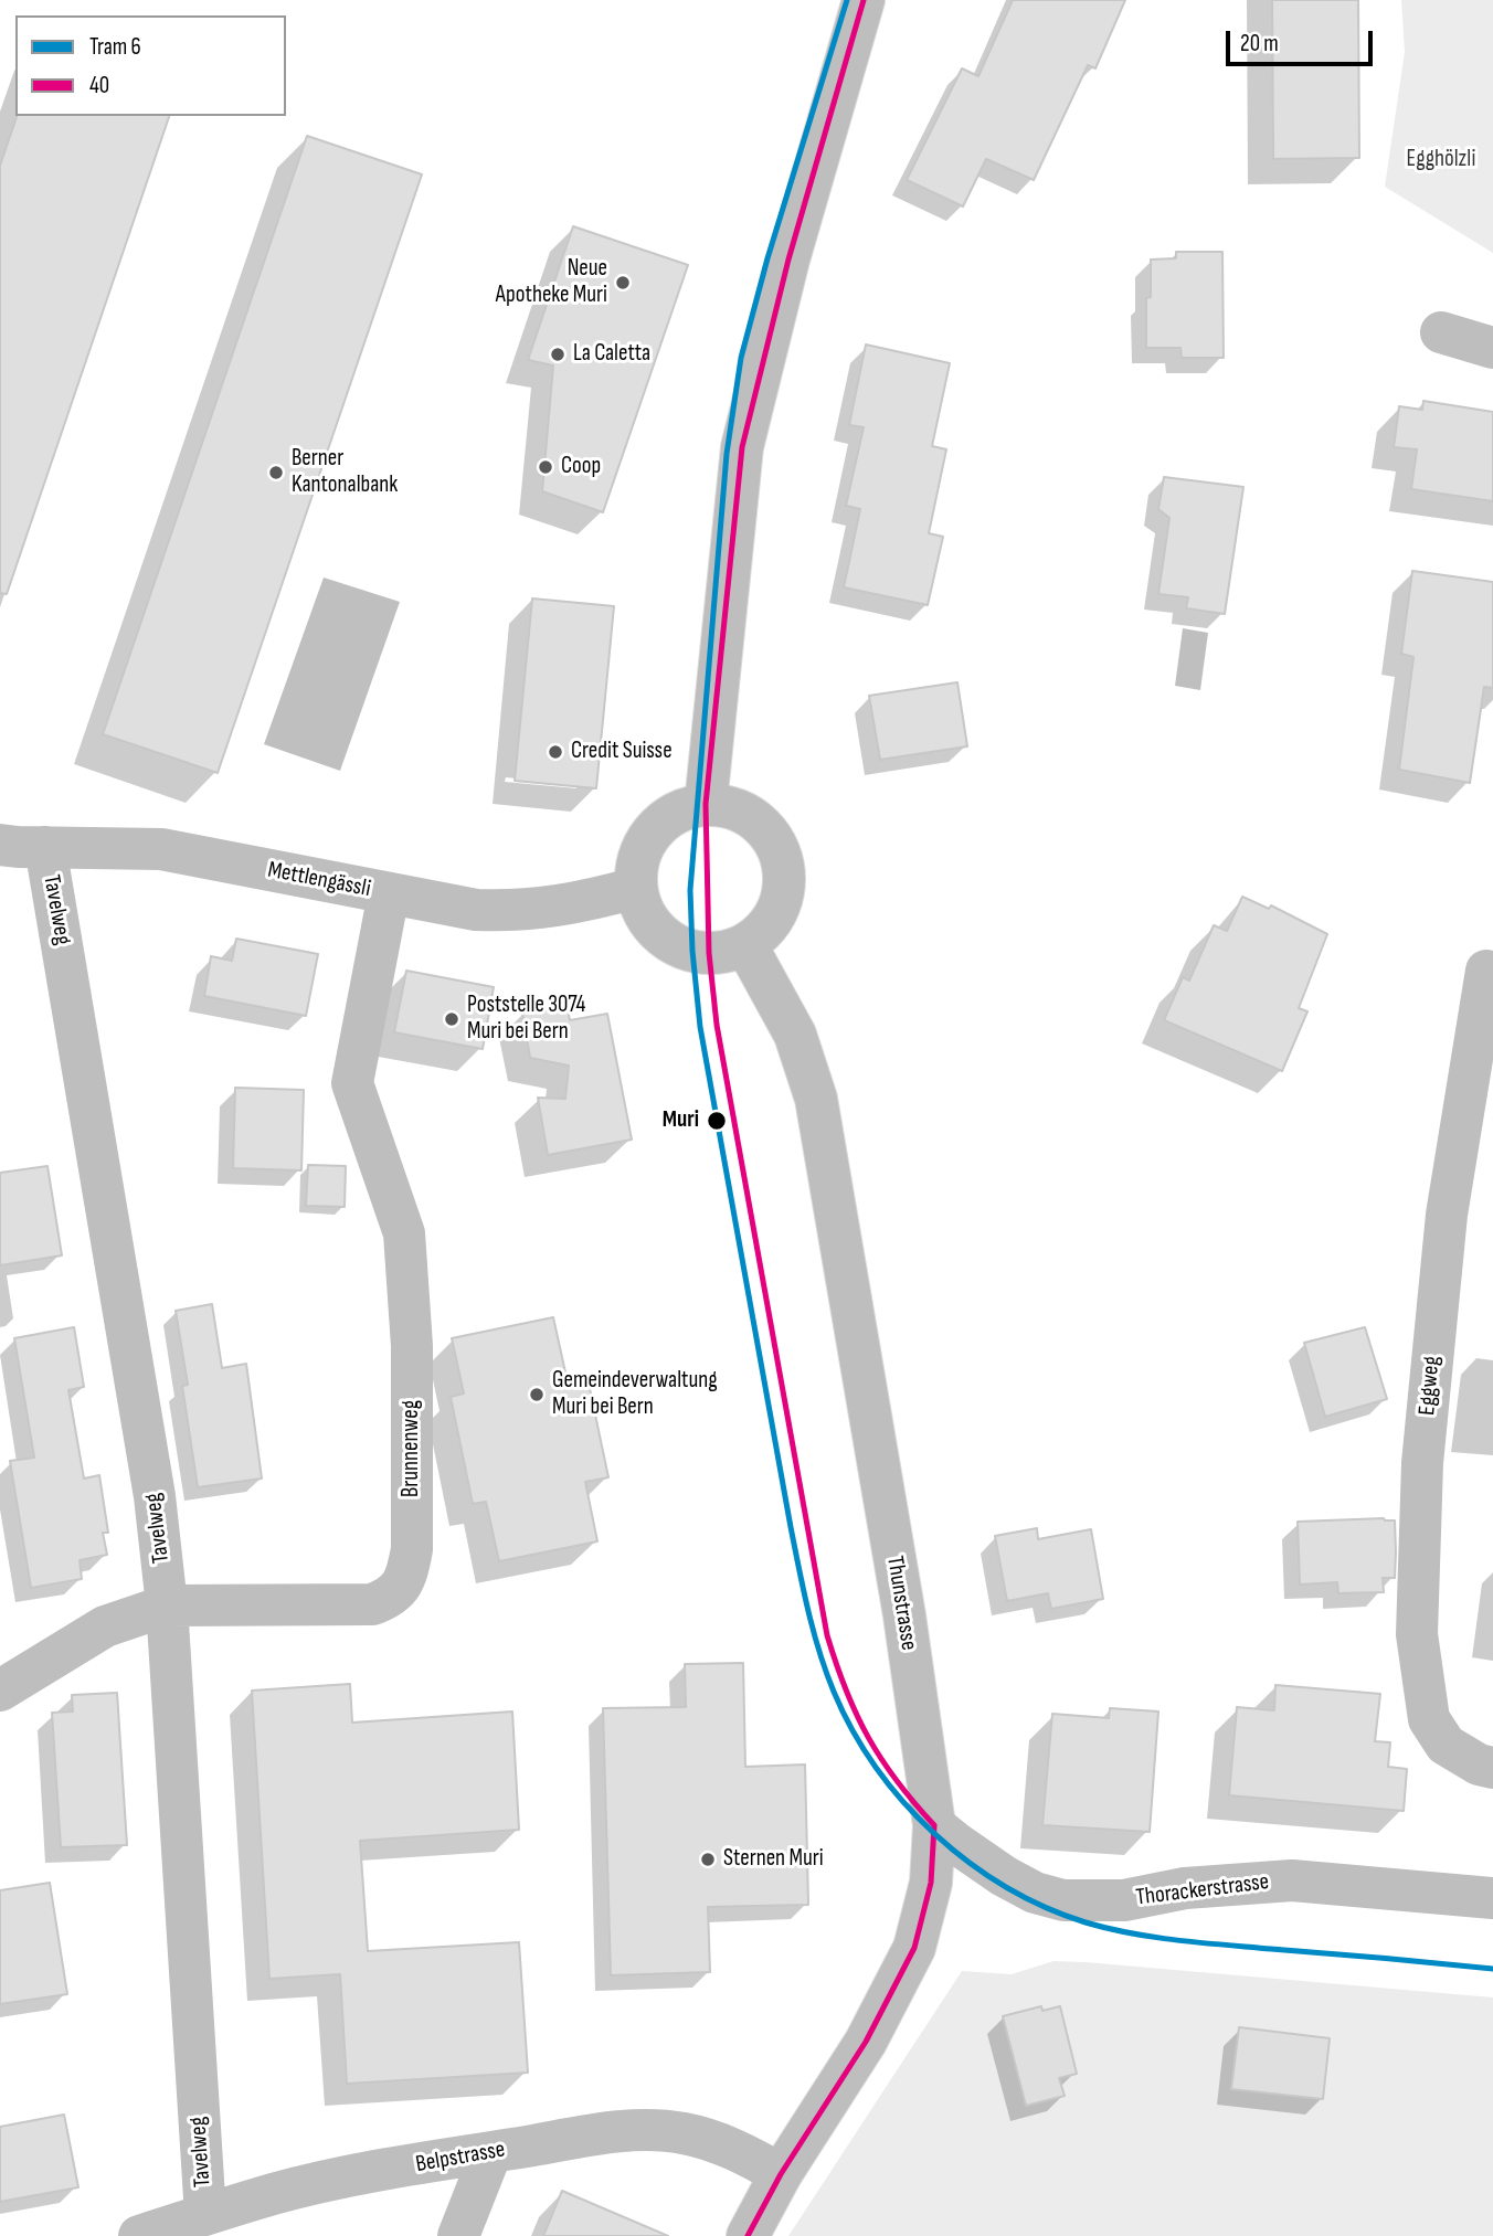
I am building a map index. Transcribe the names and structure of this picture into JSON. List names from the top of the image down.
{
  "streets": {
    "street": [
      "Mettlengässli",
      "Tavelweg",
      "Eggweg",
      "Brunnenweg",
      "Thunstrasse",
      "Thorackerstrasse",
      "Belpstrasse"
    ]
  },
  "crossings": [
    ["Mettlengässli", "Tavelweg"],
    ["Mettlengässli", "Brunnenweg"],
    ["Mettlengässli", "Thunstrasse"],
    ["Tavelweg", "Brunnenweg"],
    ["Tavelweg", "Belpstrasse"],
    ["Thunstrasse", "Thorackerstrasse"],
    ["Thunstrasse", "Belpstrasse"]
  ],
  "parks": ["Egghölzli"],
  "places": [
    "Neue Apotheke Muri",
    "La Caletta",
    "Coop",
    "Berner Kantonalbank",
    "Credit Suisse",
    "Poststelle 3074 Muri bei Bern",
    "Muri",
    "Gemeindeverwaltung Muri bei Bern",
    "Sternen Muri"
  ],
  "lines": ["tram line 6", "transit line 40"],
  "legend": ["Tram 6", "40"],
  "scale_bar": "20 m"
}
